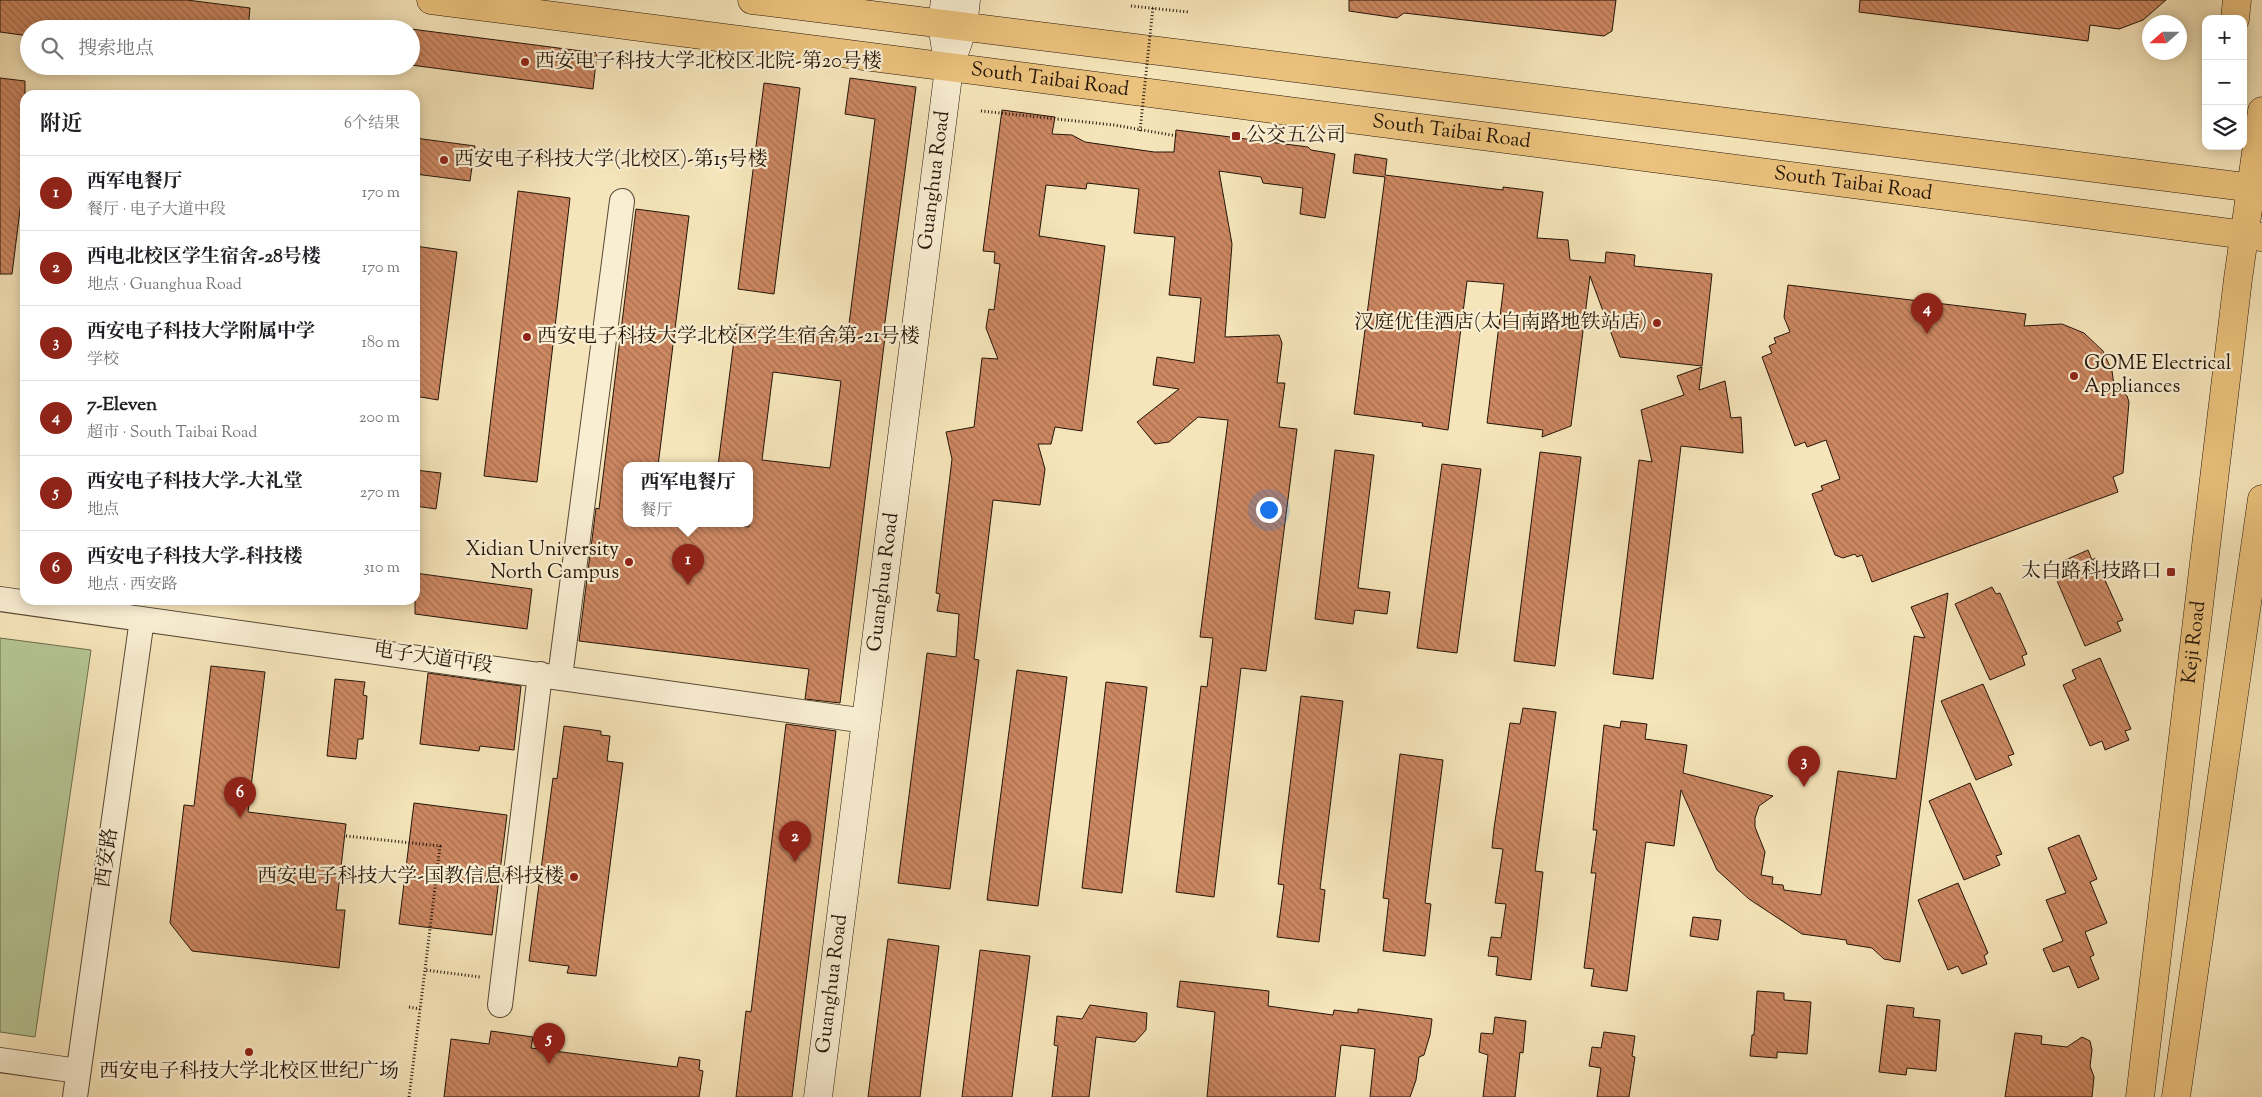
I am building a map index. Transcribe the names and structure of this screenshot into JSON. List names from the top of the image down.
{
  "streets": {
    "main road": ["South Taibai Road", "Keji Road"],
    "street": ["Guanghua Road", "电子大道中段", "西安路"]
  },
  "crossings": [
    ["South Taibai Road", "Guanghua Road"],
    ["South Taibai Road", "Keji Road"],
    ["Guanghua Road", "电子大道中段"],
    ["电子大道中段", "西安路"]
  ],
  "places": {
    "other": [
      "西安电子科技大学北校区北院-第20号楼",
      "西安电子科技大学(北校区)-第15号楼",
      "汉庭优佳酒店(太白南路地铁站店)",
      "西安电子科技大学北校区学生宿舍第-21号楼",
      "GOME Electrical Appliances",
      "Xidian University North Campus",
      "西安电子科技大学-国教信息科技楼",
      "西安电子科技大学北校区世纪广场"
    ],
    "transit": ["公交五公司", "太白路科技路口"]
  },
  "north": "left",
  "page": {
    "map_buttons": ["+", "−"],
    "search": "搜索地点",
    "heading": ["附近", "6个结果"],
    "list": [
      {
        "mark": "1",
        "name": "西军电餐厅",
        "note": "餐厅 · 电子大道中段",
        "value": "170 m"
      },
      {
        "mark": "2",
        "name": "西电北校区学生宿舍-28号楼",
        "note": "地点 · Guanghua Road",
        "value": "170 m"
      },
      {
        "mark": "3",
        "name": "西安电子科技大学附属中学",
        "note": "学校",
        "value": "180 m"
      },
      {
        "mark": "4",
        "name": "7-Eleven",
        "note": "超市 · South Taibai Road",
        "value": "200 m"
      },
      {
        "mark": "5",
        "name": "西安电子科技大学-大礼堂",
        "note": "地点",
        "value": "270 m"
      },
      {
        "mark": "6",
        "name": "西安电子科技大学-科技楼",
        "note": "地点 · 西安路",
        "value": "310 m"
      }
    ],
    "pins": [
      "4",
      "1",
      "3",
      "6",
      "2",
      "5"
    ],
    "popup": ["西军电餐厅", "餐厅"]
  }
}
